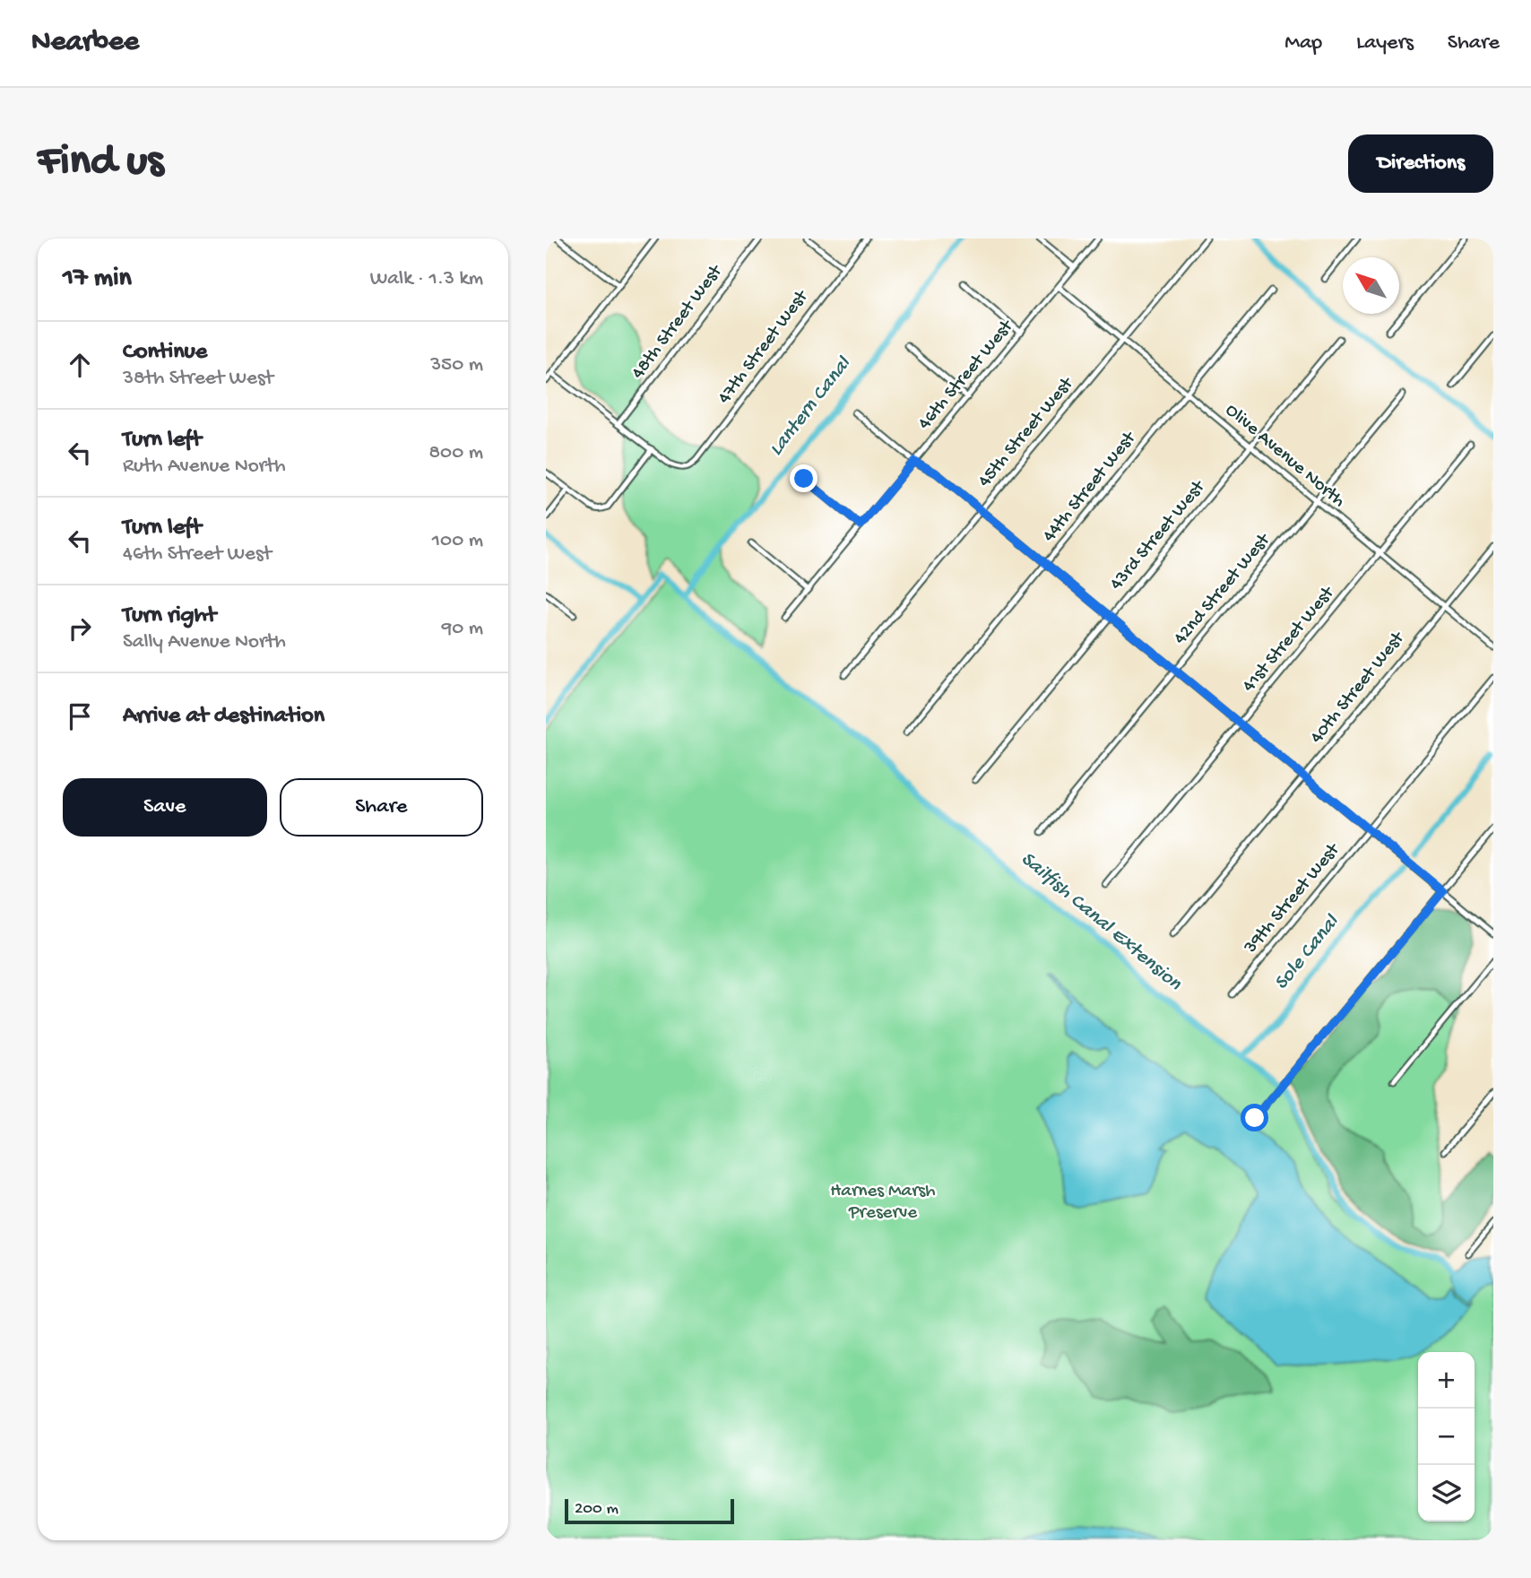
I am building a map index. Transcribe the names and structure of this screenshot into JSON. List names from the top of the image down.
{
  "streets": {
    "street": [
      "48th Street West",
      "47th Street West",
      "46th Street West",
      "45th Street West",
      "Olive Avenue North",
      "44th Street West",
      "43rd Street West",
      "42nd Street West",
      "41st Street West",
      "40th Street West",
      "39th Street West"
    ]
  },
  "crossings": [
    ["46th Street West", "Olive Avenue North"],
    ["45th Street West", "Olive Avenue North"],
    ["Olive Avenue North", "44th Street West"],
    ["Olive Avenue North", "43rd Street West"],
    ["Olive Avenue North", "42nd Street West"],
    ["Olive Avenue North", "41st Street West"],
    ["Olive Avenue North", "40th Street West"]
  ],
  "water": ["Lantern Canal", "Sailfish Canal Extension", "Sole Canal"],
  "parks": ["Harnes Marsh Preserve"],
  "scale_bar": "200 m",
  "north": "top left",
  "page": {
    "header": "Nearbee",
    "nav": ["Map", "Layers", "Share"],
    "buttons": [
      "Directions",
      ["Save", "Share"]
    ],
    "title": "Find us",
    "heading": ["17 min", "Walk · 1.3 km"],
    "list": [
      ["Continue", "38th Street West", "350 m"],
      ["Turn left", "Ruth Avenue North", "800 m"],
      ["Turn left", "46th Street West", "100 m"],
      ["Turn right", "Sally Avenue North", "90 m"],
      "Arrive at destination"
    ],
    "map_buttons": ["+", "−"],
    "scale": "200 m"
  }
}
